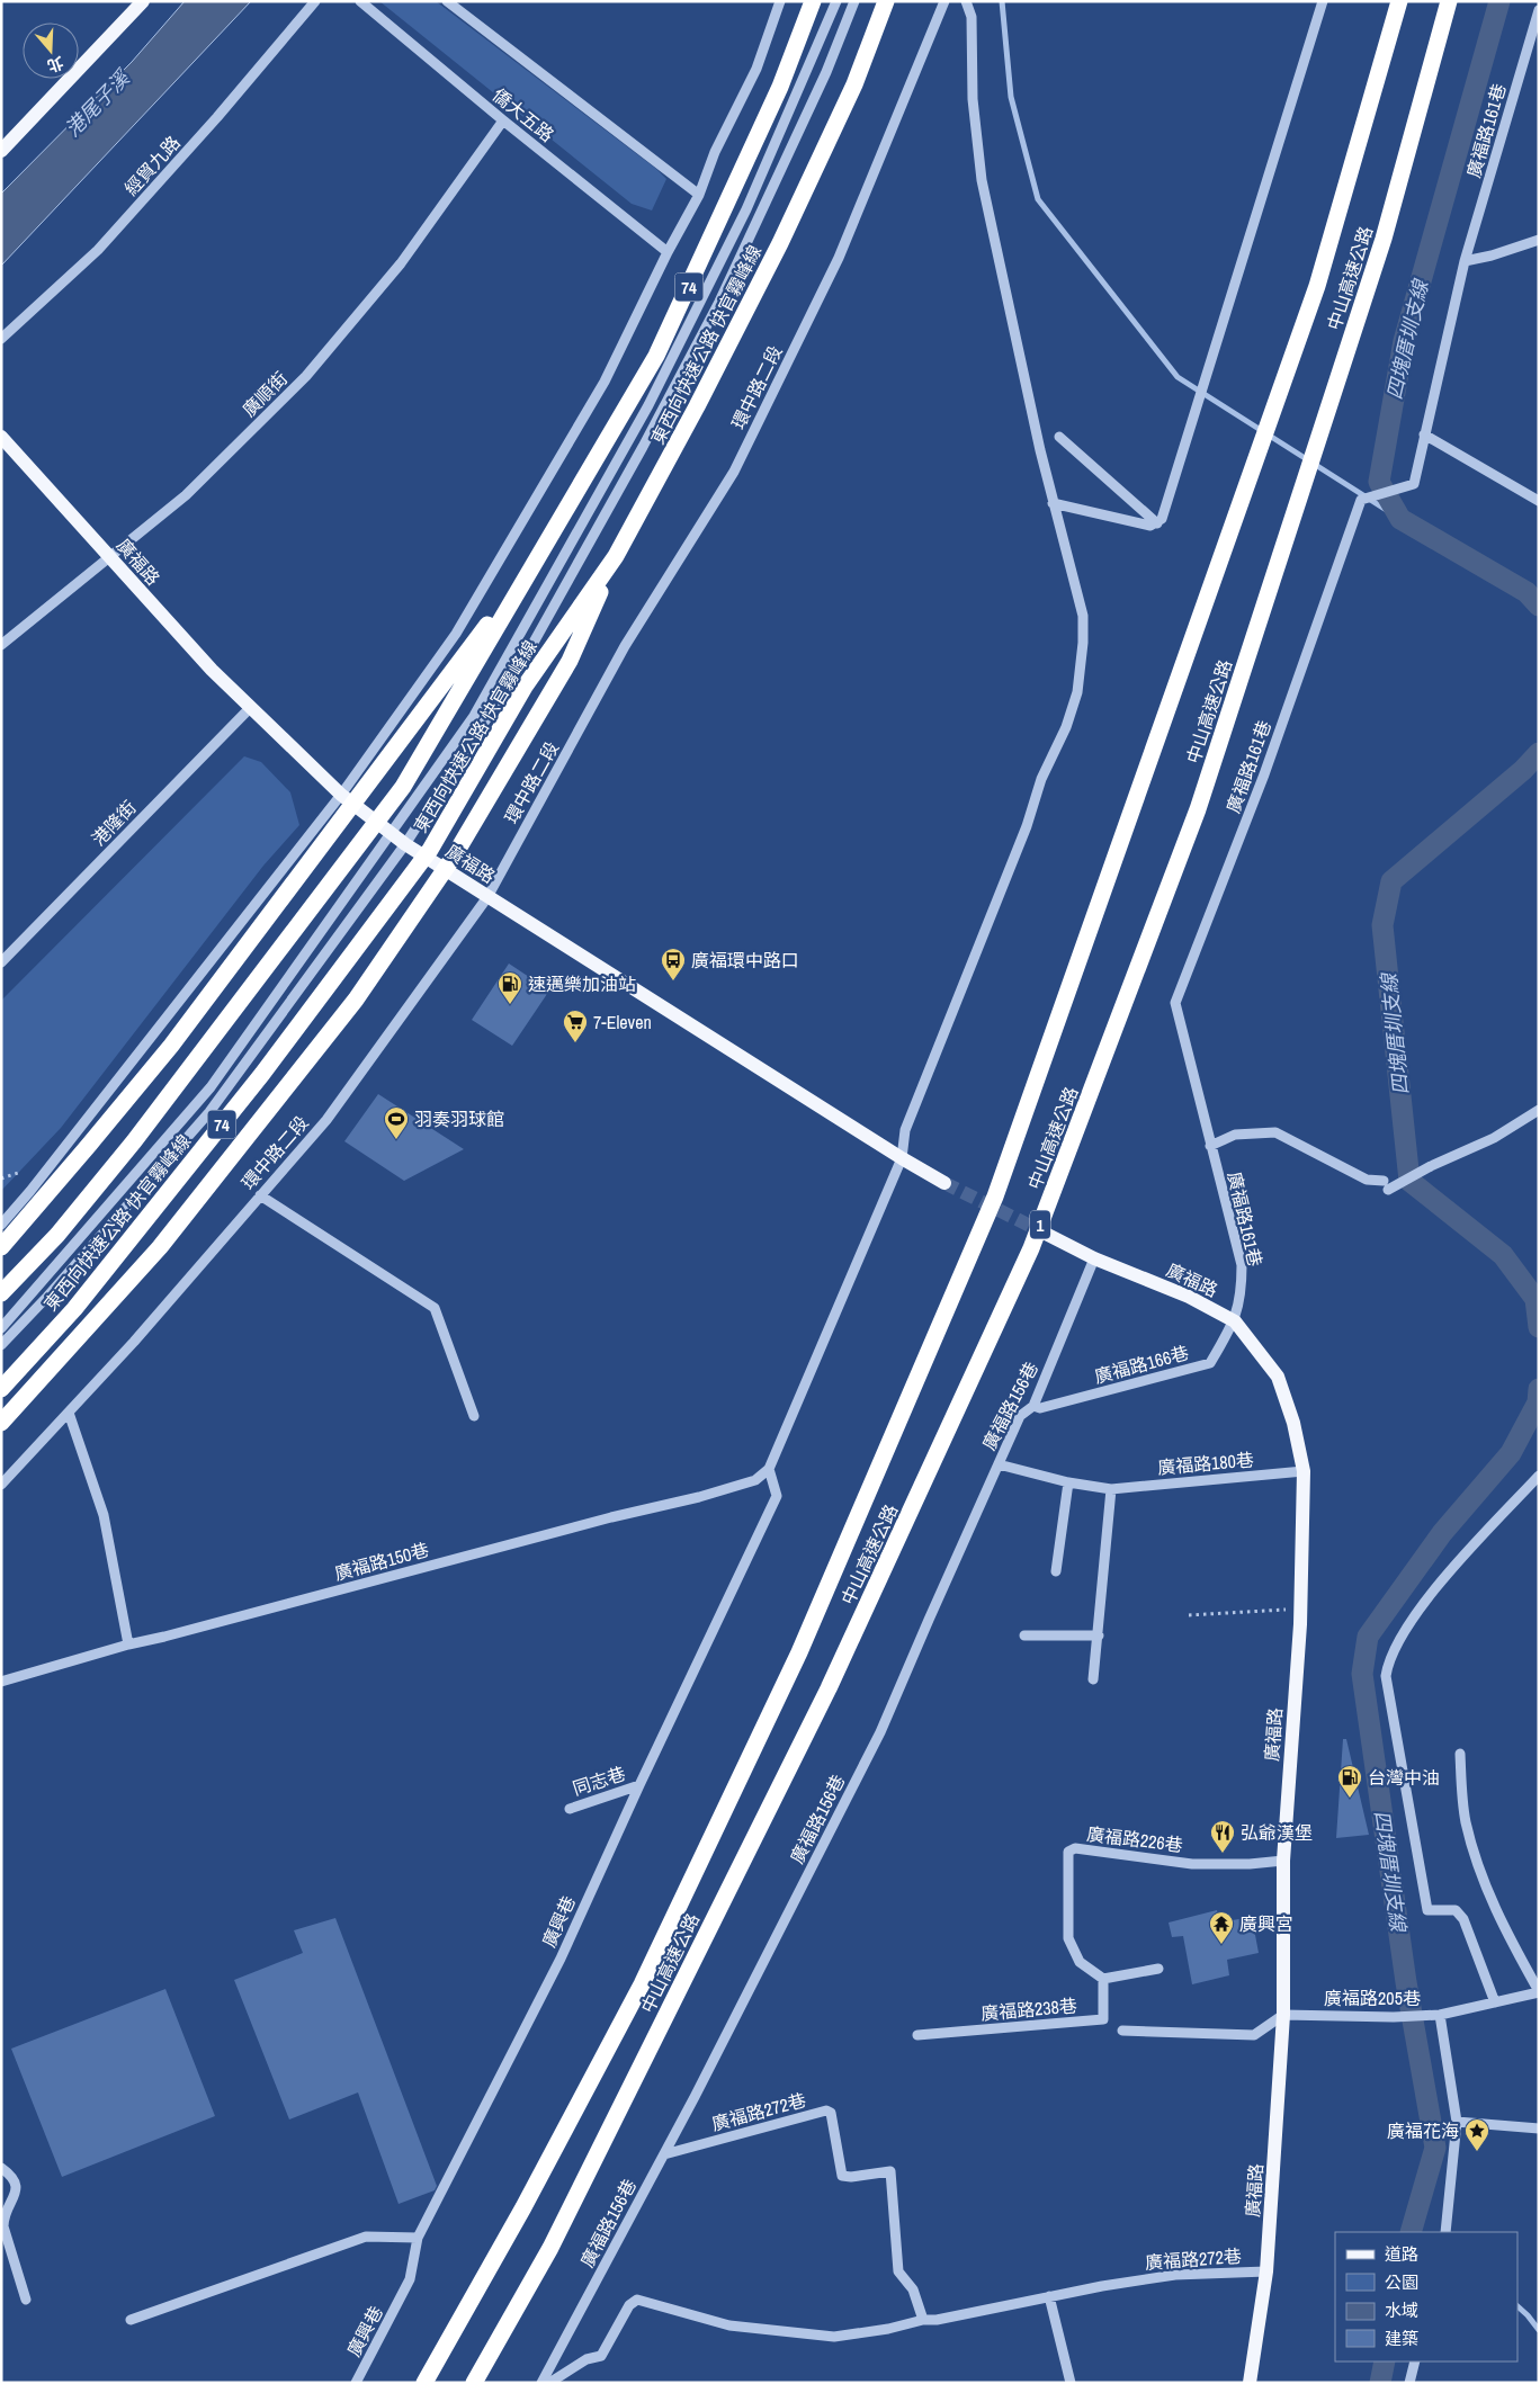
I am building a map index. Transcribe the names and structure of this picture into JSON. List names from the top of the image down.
{
  "streets": {
    "highway": [
      "中山高速公路",
      "74",
      "東西向快速公路 快官霧峰線",
      "1"
    ],
    "main road": ["廣福路"],
    "street": [
      "僑大五路",
      "廣福路161巷",
      "經貿九路",
      "環中路二段",
      "廣順街",
      "港隆街",
      "廣福路166巷",
      "廣福路156巷",
      "廣福路180巷",
      "廣福路150巷",
      "同志巷",
      "廣福路226巷",
      "廣興巷",
      "廣福路205巷",
      "廣福路238巷",
      "廣福路272巷"
    ]
  },
  "crossings": [
    ["僑大五路", "廣順街"],
    ["廣福路161巷", "廣福路"],
    ["廣福路161巷", "廣福路166巷"],
    ["環中路二段", "廣福路"],
    ["廣順街", "廣福路"],
    ["廣福路", "港隆街"],
    ["廣福路", "廣福路166巷"],
    ["廣福路", "廣福路156巷"],
    ["廣福路", "廣福路180巷"],
    ["廣福路", "廣福路226巷"],
    ["廣福路", "廣福路205巷"],
    ["廣福路", "廣福路272巷"],
    ["廣福路166巷", "廣福路156巷"],
    ["廣福路156巷", "廣福路180巷"],
    ["廣福路156巷", "廣福路272巷"],
    ["廣福路150巷", "廣興巷"],
    ["同志巷", "廣興巷"],
    ["廣福路226巷", "廣福路238巷"]
  ],
  "water": ["港尾子溪", "四塊厝圳支線"],
  "places": {
    "bus stop": ["廣福環中路口"],
    "fuel station": ["速邁樂加油站", "台灣中油"],
    "supermarket": ["7-Eleven"],
    "sports": ["羽奏羽球館"],
    "restaurant": ["弘爺漢堡"],
    "temple": ["廣興宮"],
    "place": ["廣福花海"]
  },
  "legend": [
    "道路",
    "公園",
    "水域",
    "建築"
  ],
  "north": "bottom"
}
